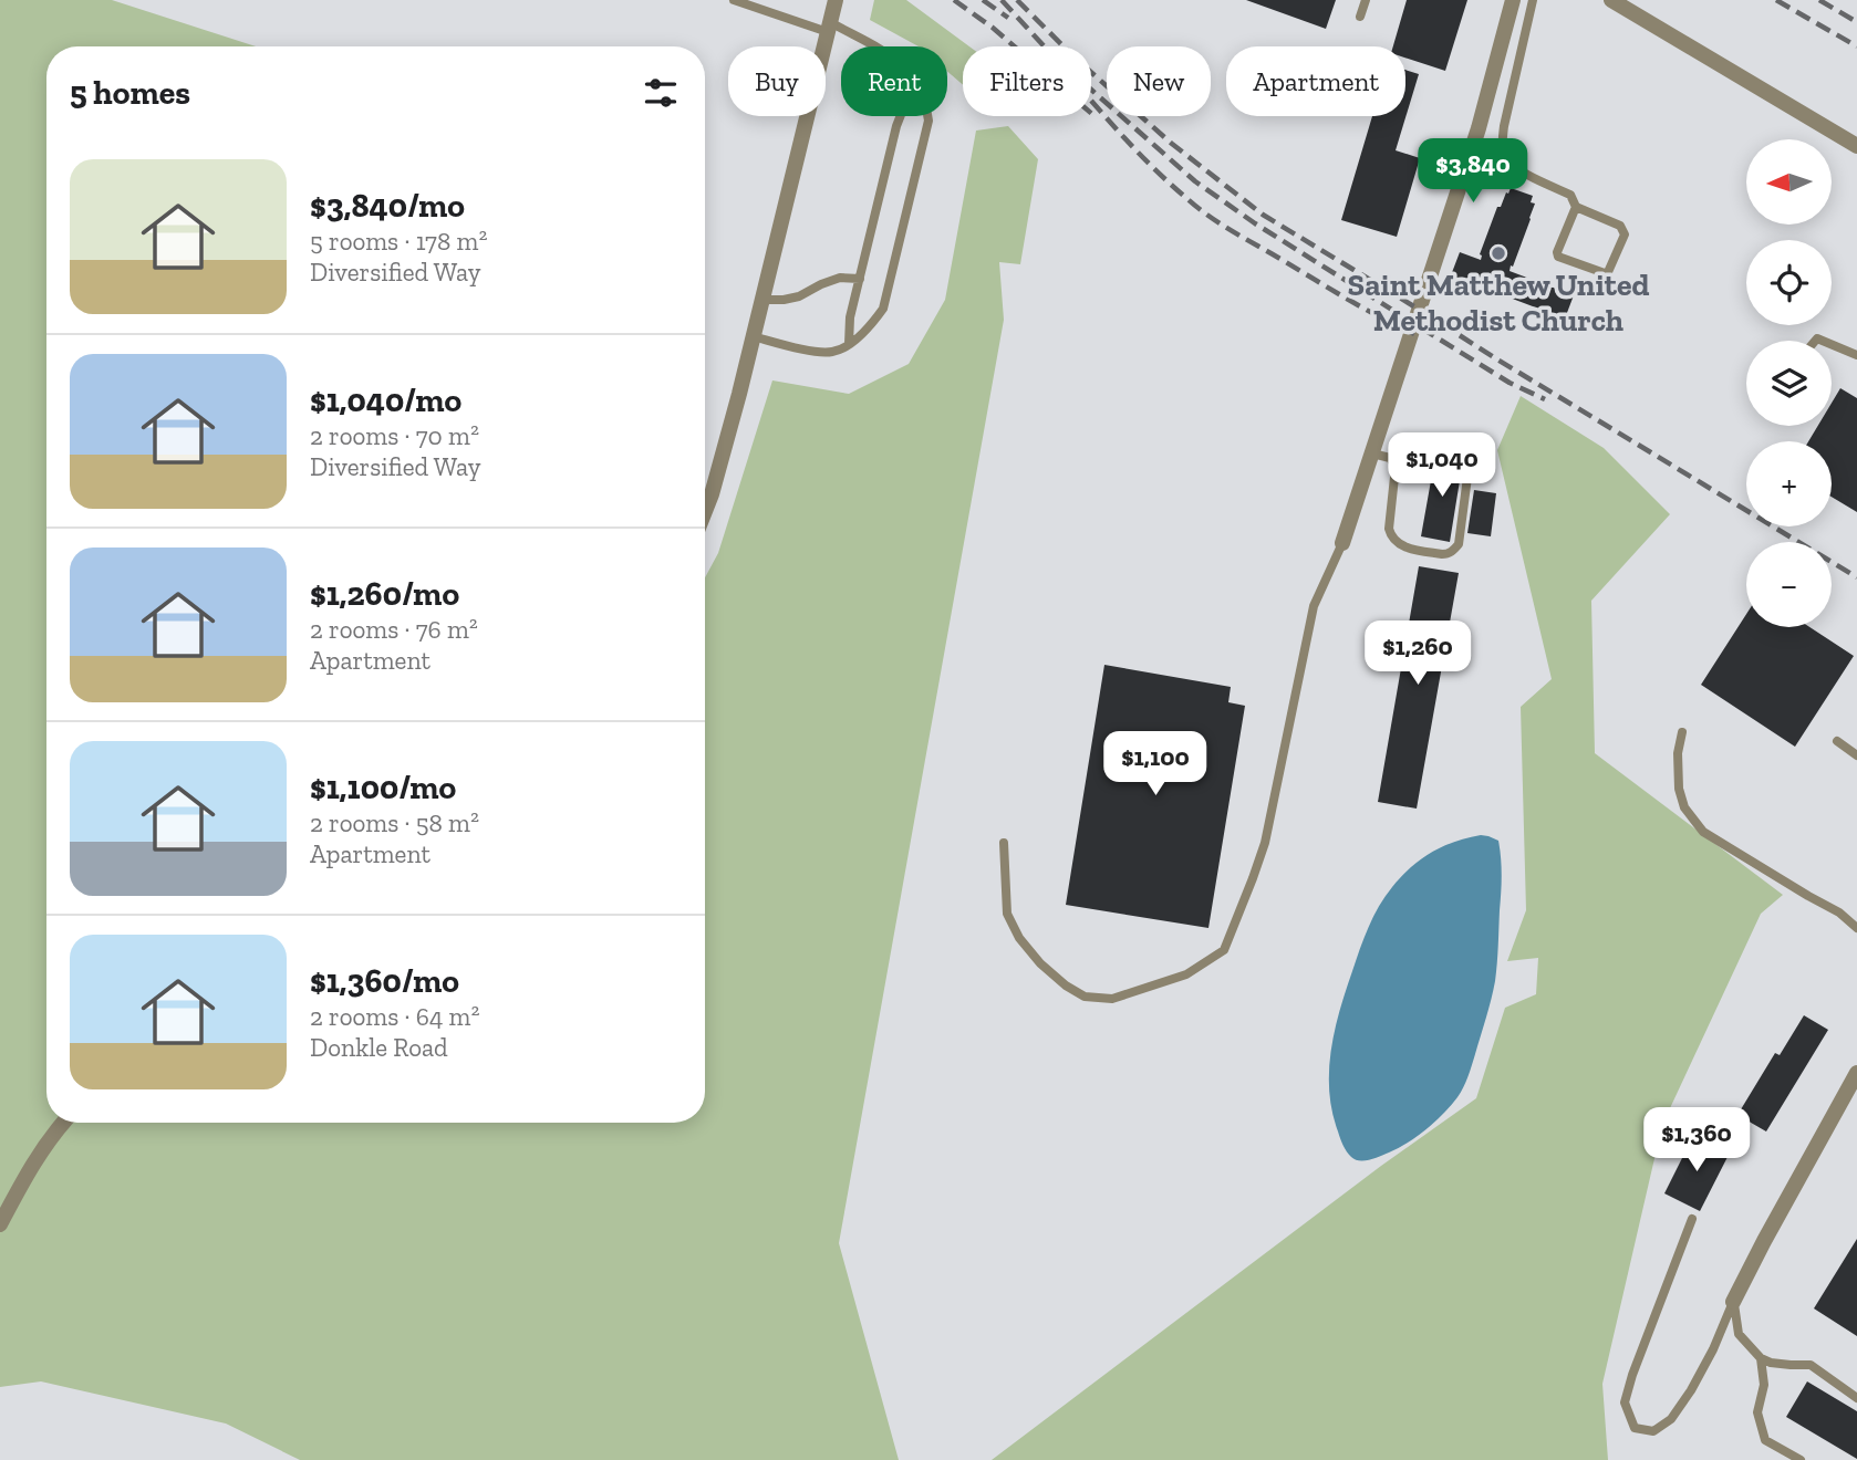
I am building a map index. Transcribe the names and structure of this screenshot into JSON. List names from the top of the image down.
{
  "places": ["Saint Matthew United Methodist Church"],
  "north": "left",
  "page": {
    "chip": [
      "Buy",
      "Rent",
      "Filters",
      "New",
      "Apartment"
    ],
    "heading": "5 homes",
    "price": [
      "$3,840",
      "$1,040",
      "$1,260",
      "$1,100",
      "$1,360"
    ],
    "map_buttons": ["+", "−"],
    "list": [
      {
        "name": "$3,840/mo",
        "note": "5 rooms · 178 m² · Diversified Way"
      },
      {
        "name": "$1,040/mo",
        "note": "2 rooms · 70 m² · Diversified Way"
      },
      {
        "name": "$1,260/mo",
        "note": "2 rooms · 76 m² · Apartment"
      },
      {
        "name": "$1,100/mo",
        "note": "2 rooms · 58 m² · Apartment"
      },
      {
        "name": "$1,360/mo",
        "note": "2 rooms · 64 m² · Donkle Road"
      }
    ]
  }
}
